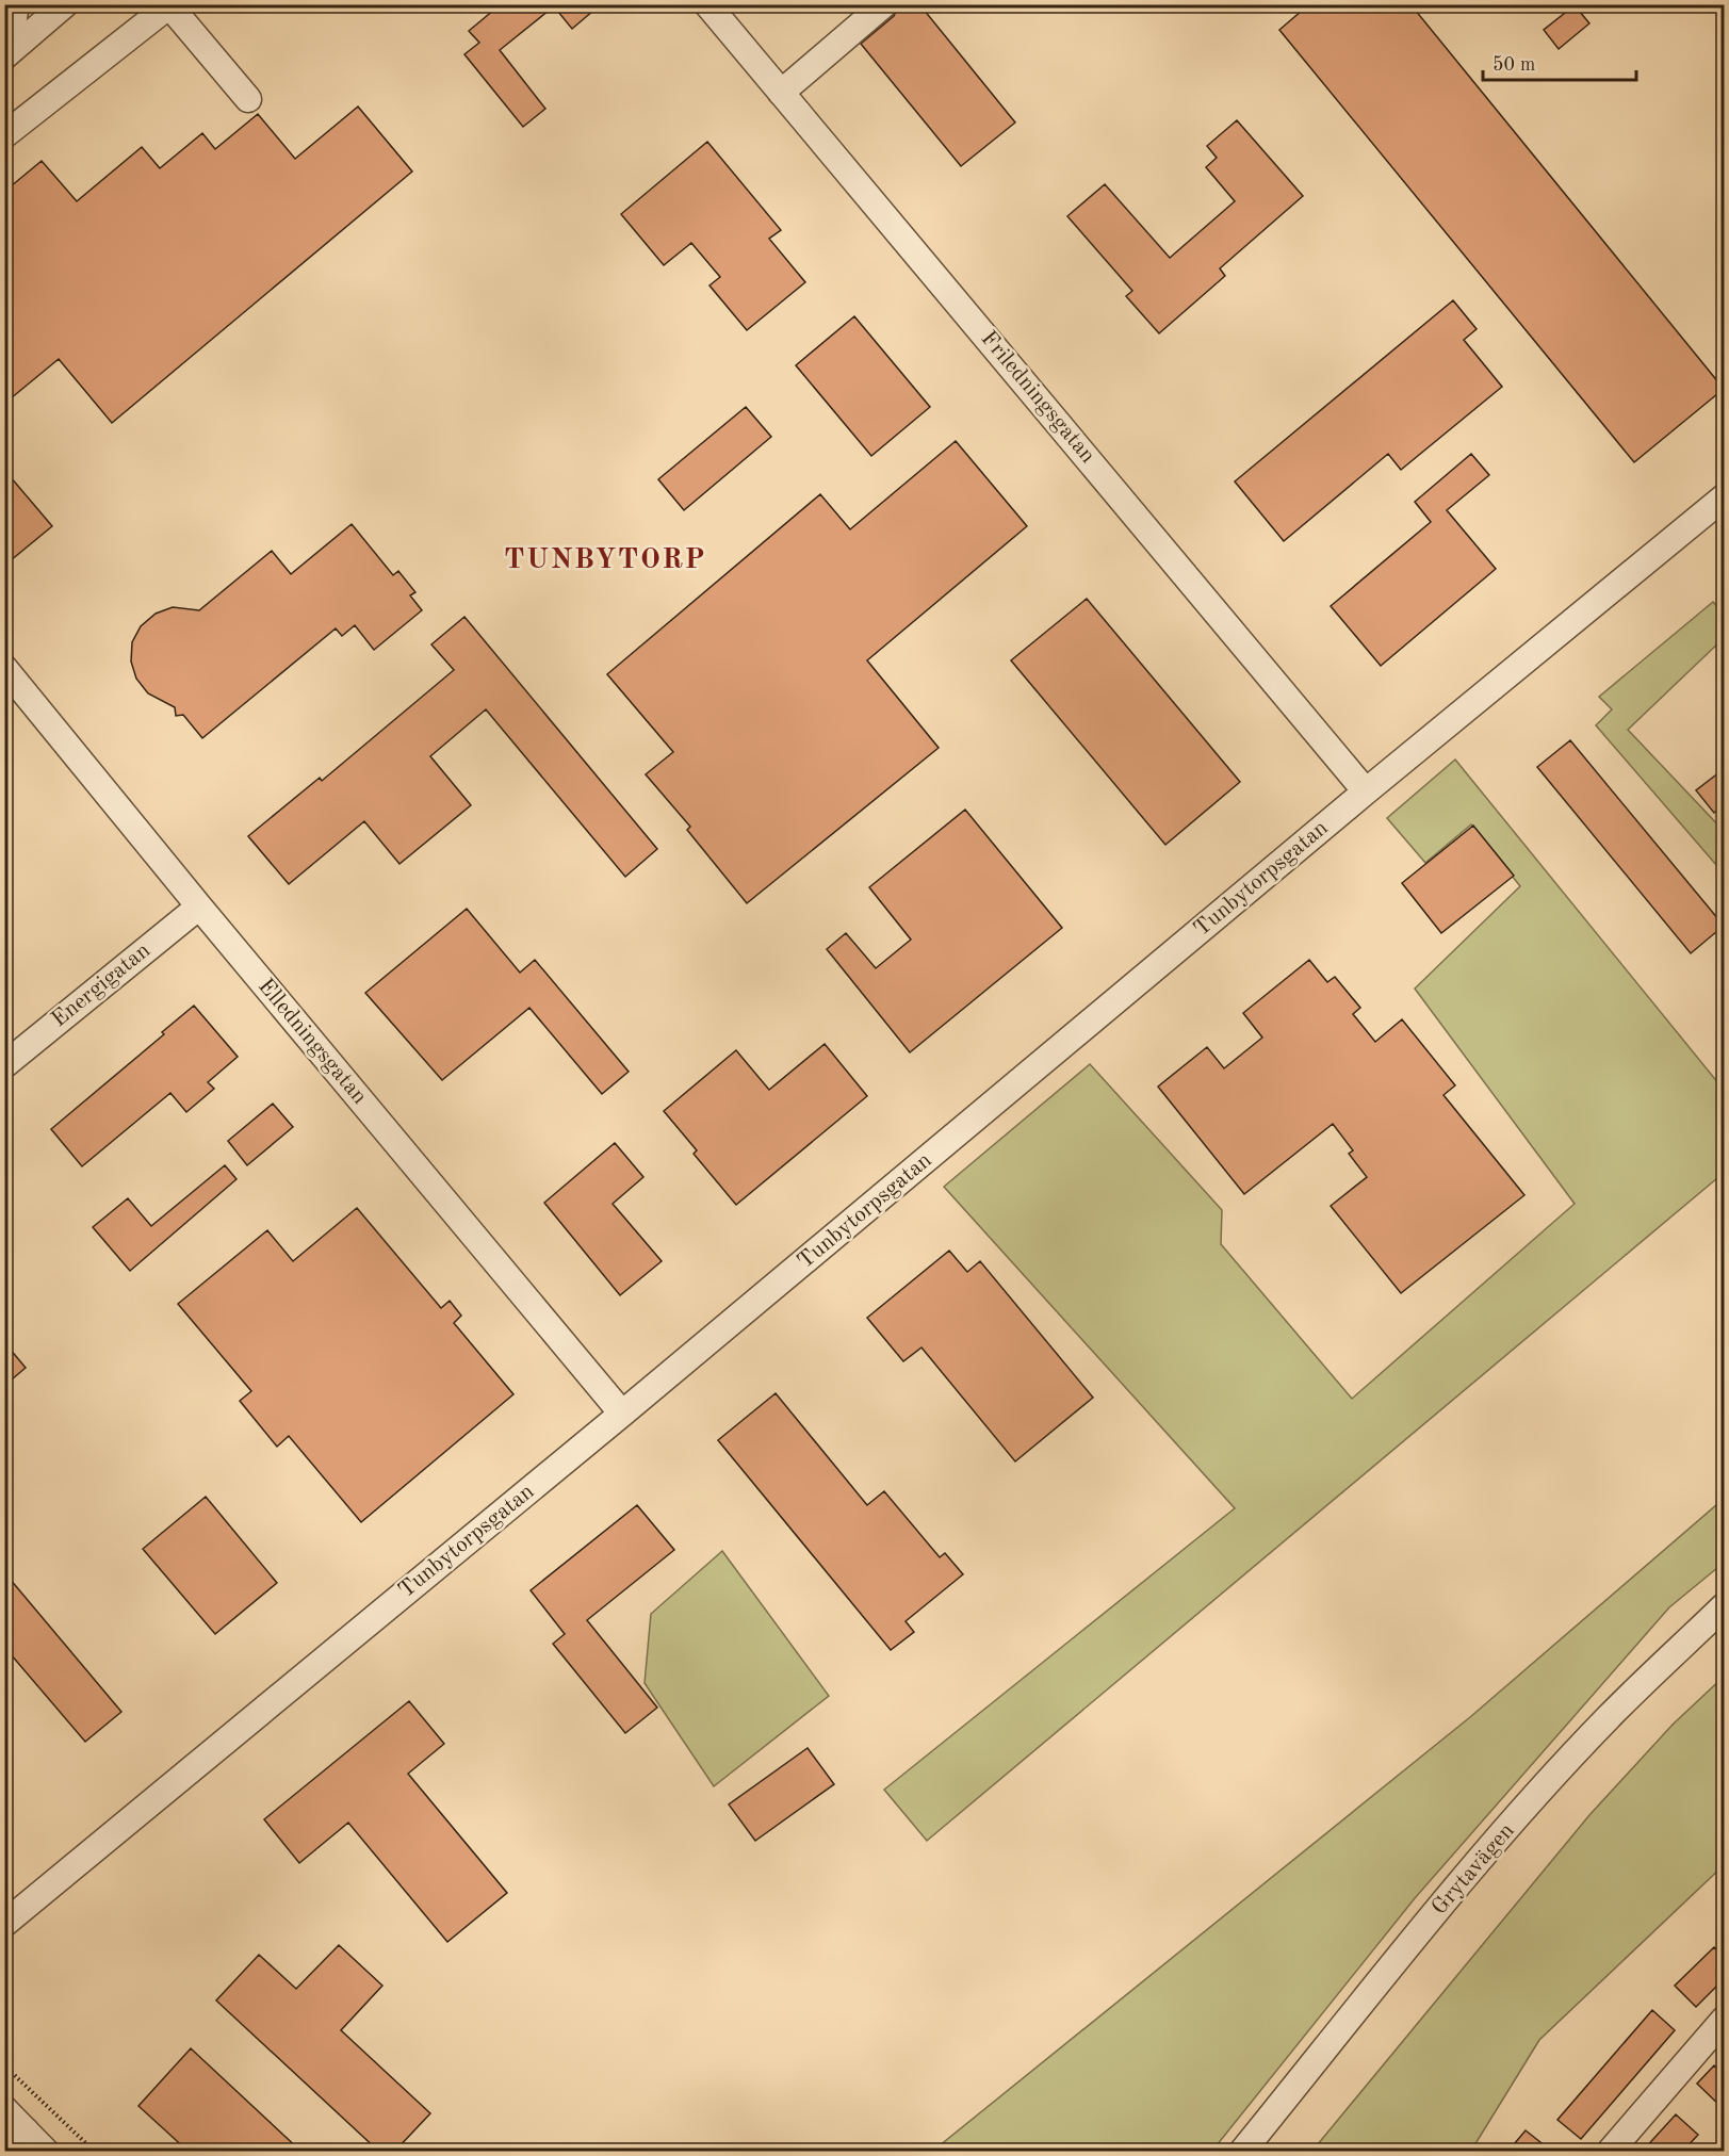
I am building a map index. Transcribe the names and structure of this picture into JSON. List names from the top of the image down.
{
  "streets": {
    "street": [
      "Friledningsgatan",
      "Tunbytorpsgatan",
      "Energigatan",
      "Elledningsgatan",
      "Grytavägen"
    ]
  },
  "crossings": [
    ["Friledningsgatan", "Tunbytorpsgatan"],
    ["Tunbytorpsgatan", "Elledningsgatan"],
    ["Energigatan", "Elledningsgatan"]
  ],
  "districts": ["TUNBYTORP"],
  "scale_bar": "50 m"
}
